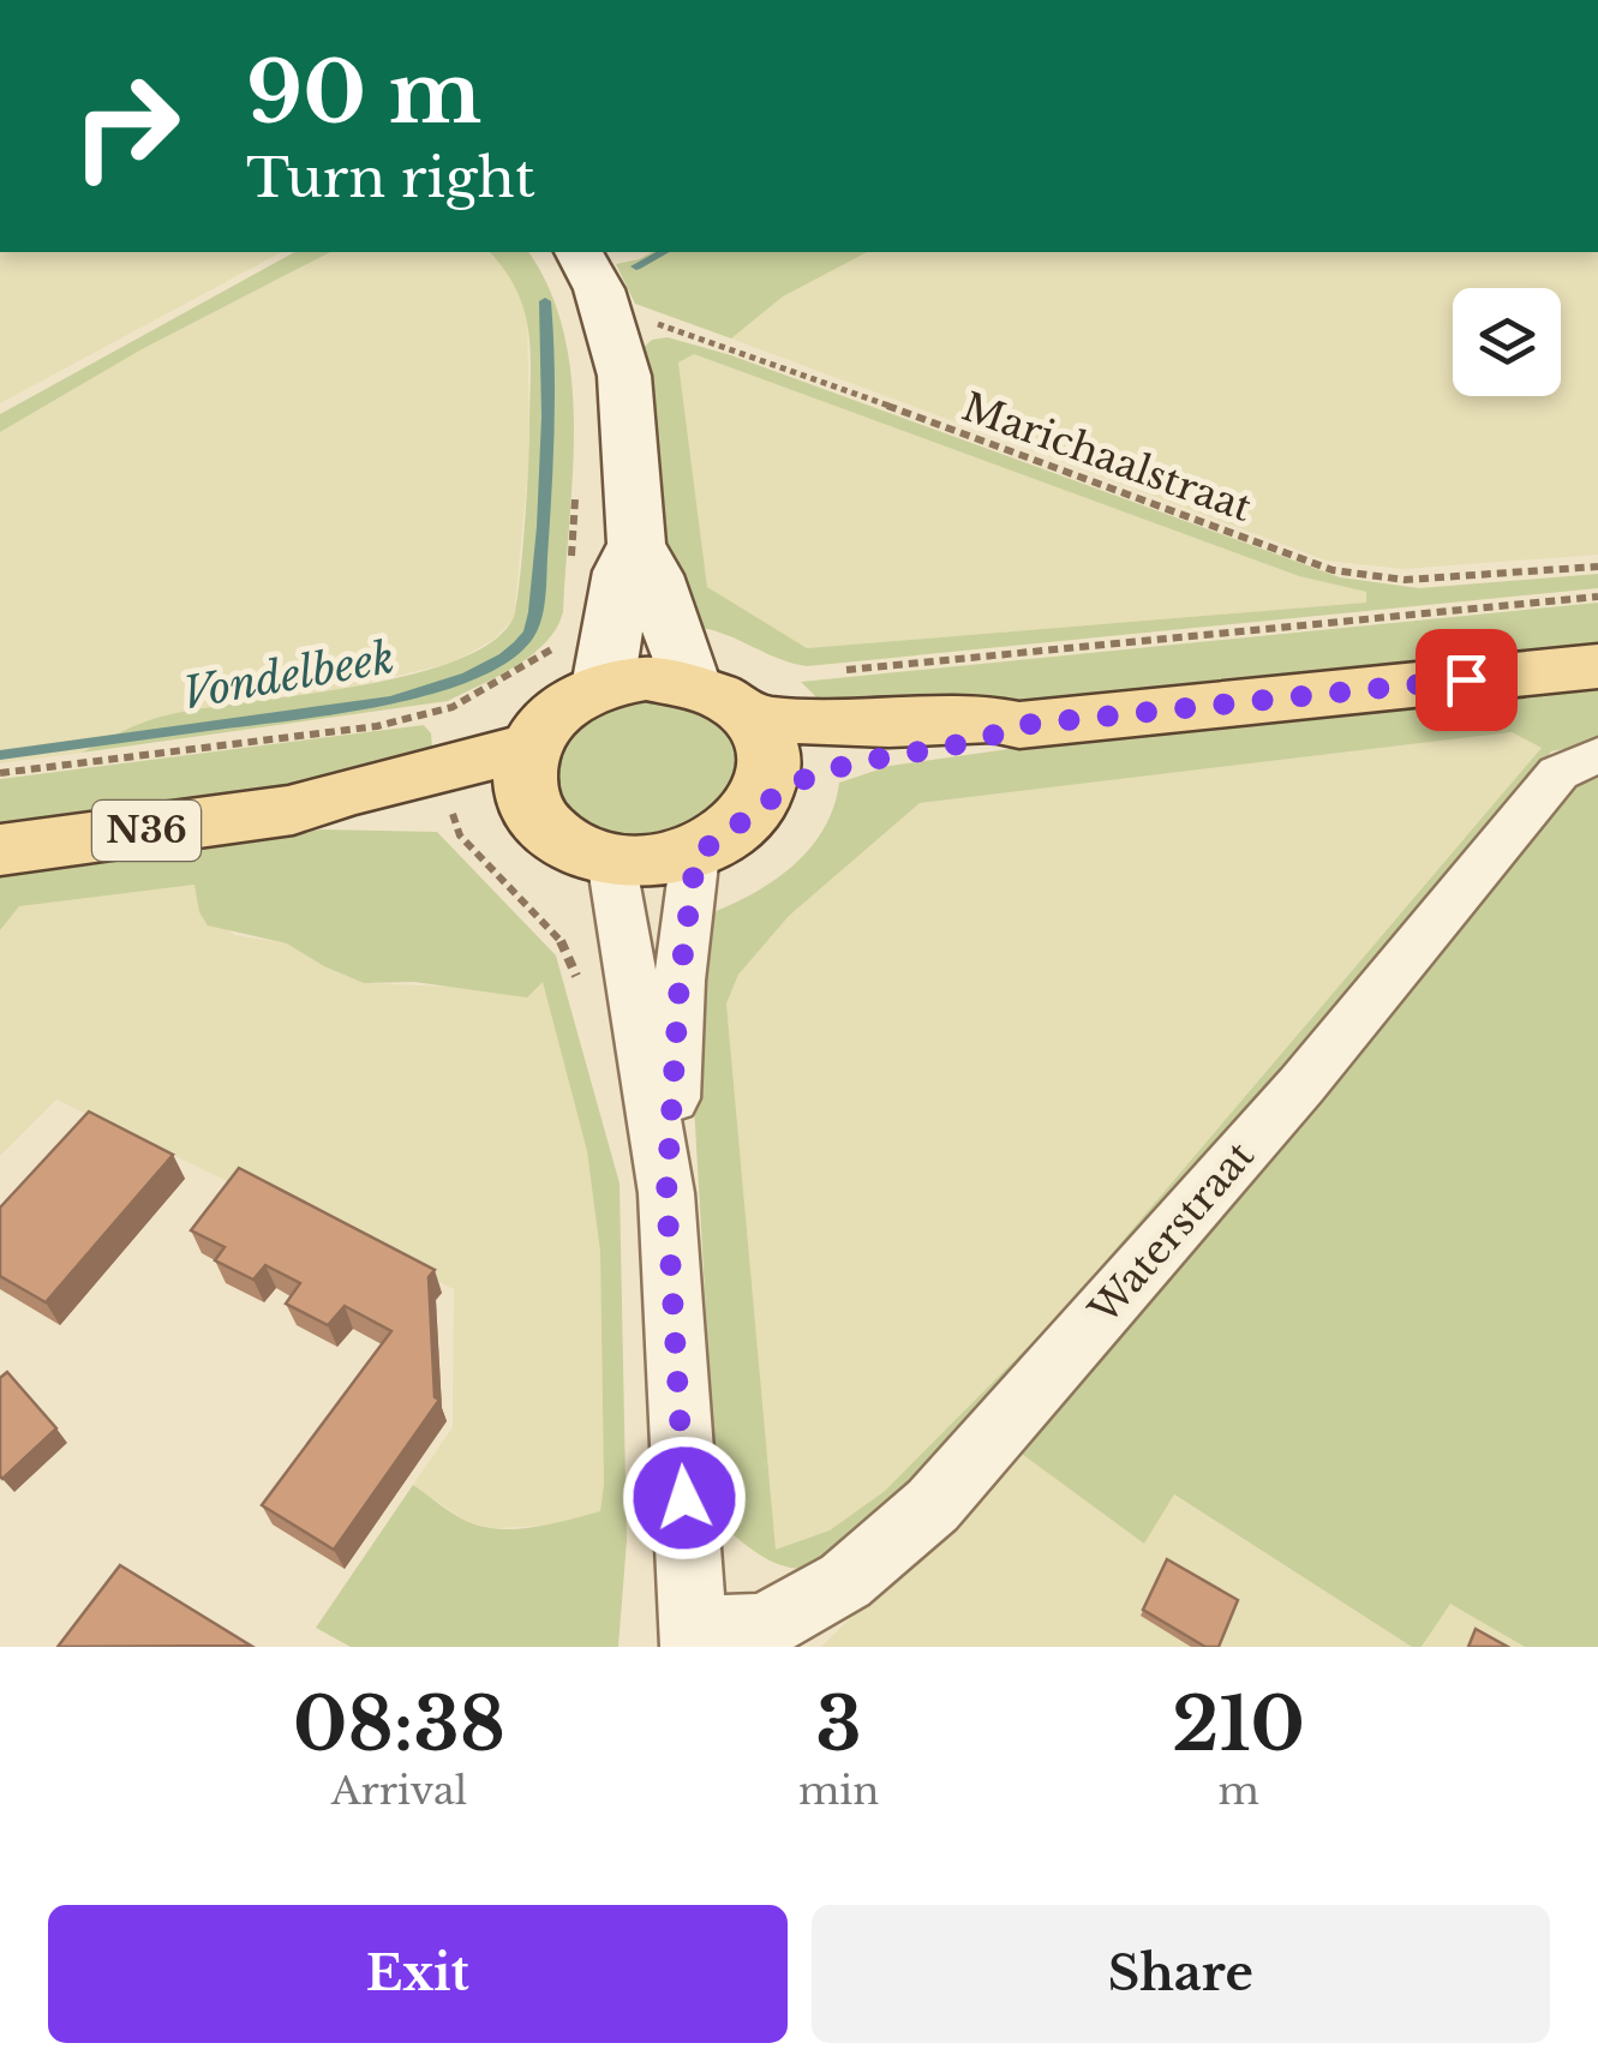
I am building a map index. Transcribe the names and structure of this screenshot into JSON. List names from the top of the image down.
{
  "streets": {
    "main road": ["N36"],
    "street": ["Waterstraat"],
    "path": ["Marichaalstraat"]
  },
  "water": ["Vondelbeek"],
  "page": {
    "turn": ["90 m", "Turn right"],
    "eta": [
      "08:38",
      "Arrival",
      "3",
      "min",
      "210",
      "m"
    ],
    "buttons": ["Exit", "Share"]
  }
}
